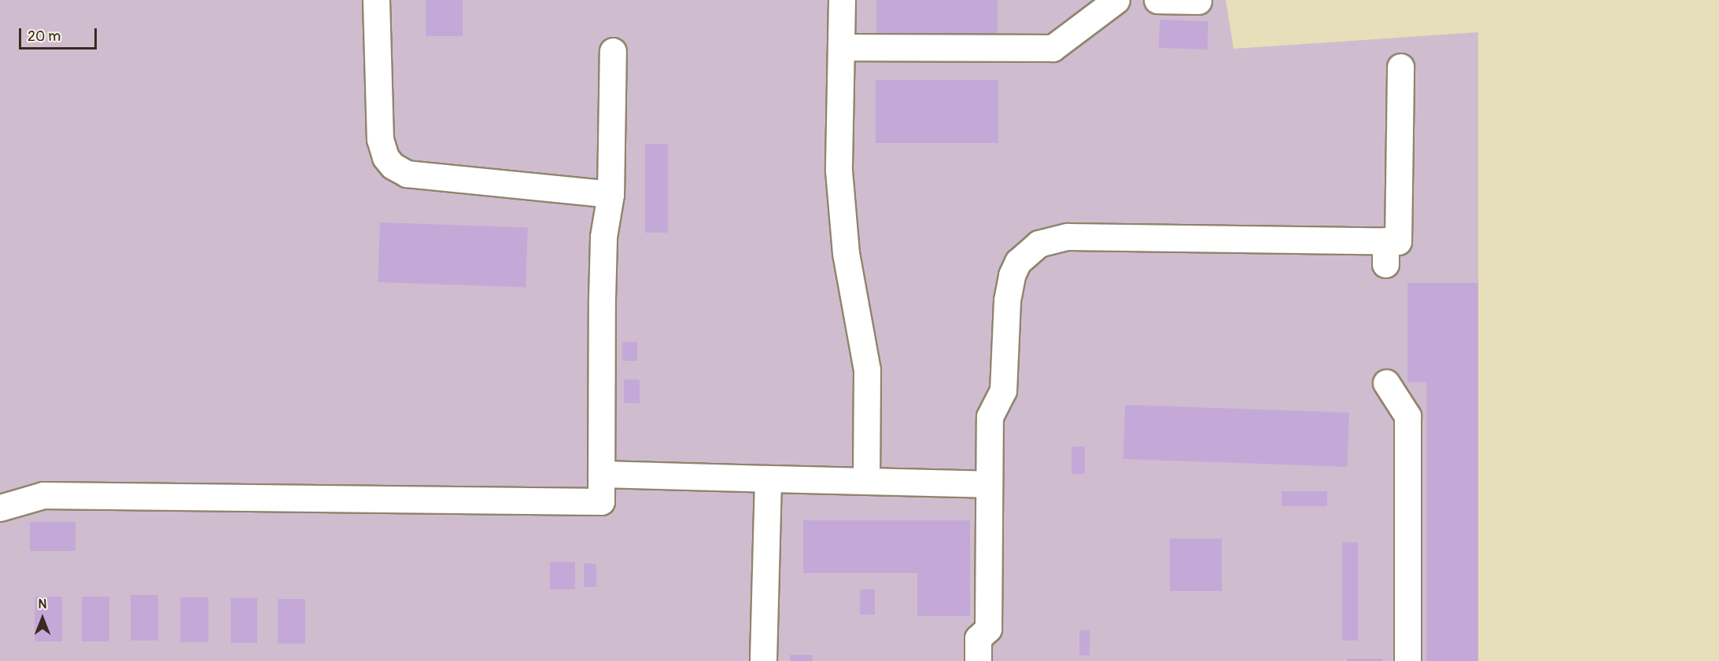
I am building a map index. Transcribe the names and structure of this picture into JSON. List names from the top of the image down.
{
  "scale_bar": "20 m",
  "north": "top"
}
